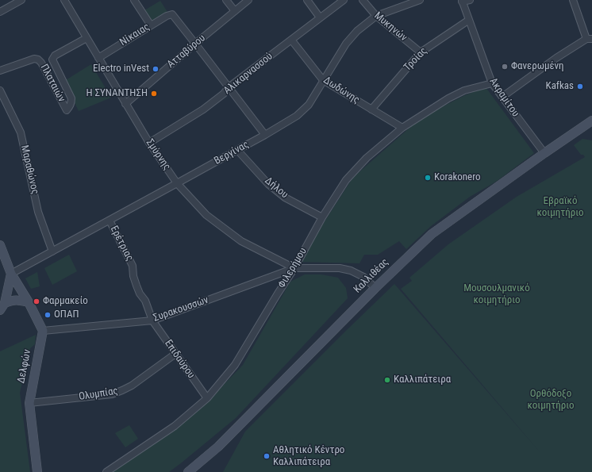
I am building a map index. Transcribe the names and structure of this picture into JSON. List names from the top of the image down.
{
  "streets": {
    "main road": ["Καλλιθέας", "Δελφών"],
    "street": [
      "Μυκηνών",
      "Νίκαιας",
      "Ατταβύρου",
      "Τροίας",
      "Αλικαρνασσού",
      "Πλαταιών",
      "Δωδώνης",
      "Ακραμίτου",
      "Βεργίνας",
      "Σμύρνης",
      "Μαραθώνος",
      "Δήλου",
      "Ερέτριας",
      "Φιλερήμου",
      "Συρακουσσών",
      "Επιδαύρου",
      "Ολυμπίας"
    ]
  },
  "crossings": [
    ["Μυκηνών", "Τροίας"],
    ["Μυκηνών", "Βεργίνας"],
    ["Νίκαιας", "Ατταβύρου"],
    ["Νίκαιας", "Σμύρνης"],
    ["Ατταβύρου", "Σμύρνης"],
    ["Τροίας", "Δωδώνης"],
    ["Τροίας", "Ακραμίτου"],
    ["Αλικαρνασσού", "Δωδώνης"],
    ["Αλικαρνασσού", "Σμύρνης"],
    ["Πλαταιών", "Σμύρνης"],
    ["Δωδώνης", "Βεργίνας"],
    ["Δωδώνης", "Φιλερήμου"],
    ["Ακραμίτου", "Φιλερήμου"],
    ["Ακραμίτου", "Καλλιθέας"],
    ["Βεργίνας", "Σμύρνης"],
    ["Βεργίνας", "Μαραθώνος"],
    ["Βεργίνας", "Δήλου"],
    ["Βεργίνας", "Ερέτριας"],
    ["Σμύρνης", "Φιλερήμου"],
    ["Σμύρνης", "Συρακουσσών"],
    ["Δήλου", "Φιλερήμου"],
    ["Ερέτριας", "Συρακουσσών"],
    ["Ερέτριας", "Επιδαύρου"],
    ["Φιλερήμου", "Συρακουσσών"],
    ["Φιλερήμου", "Επιδαύρου"],
    ["Συρακουσσών", "Επιδαύρου"],
    ["Συρακουσσών", "Δελφών"],
    ["Επιδαύρου", "Ολυμπίας"],
    ["Δελφών", "Ολυμπίας"]
  ],
  "parks": ["Εβραϊκό κοιμητήριο", "Μουσουλμανικό κοιμητήριο", "Ορθόδοξο κοιμητήριο"],
  "places": [
    "Φανερωμένη",
    "Electro inVest",
    "Kafkas",
    "Η ΣΥΝΑΝΤΗΣΗ",
    "Korakonero",
    "Φαρμακείο",
    "ΟΠΑΠ",
    "Καλλιπάτειρα",
    "Αθλητικό Κέντρο Καλλιπάτειρα"
  ]
}
